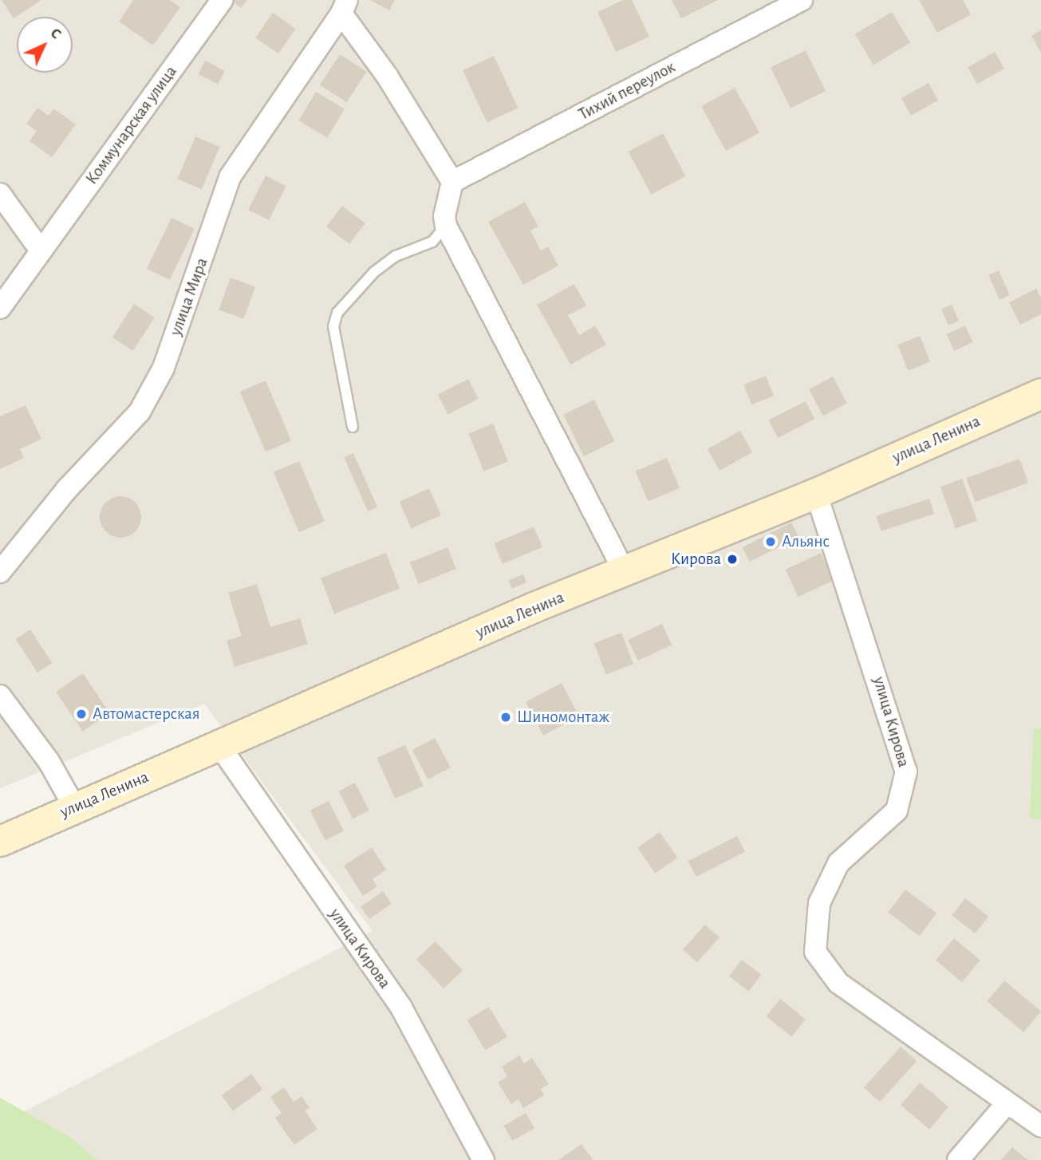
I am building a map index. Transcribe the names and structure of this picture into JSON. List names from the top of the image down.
{
  "streets": {
    "main road": ["улица Ленина"],
    "street": [
      "Тихий переулок",
      "Коммунарская улица",
      "улица Мира",
      "улица Кирова"
    ]
  },
  "crossings": [
    ["улица Ленина", "улица Кирова"]
  ],
  "places": [
    "Альянс",
    "Кирова",
    "Автомастерская",
    "Шиномонтаж"
  ],
  "north": "top right"
}
